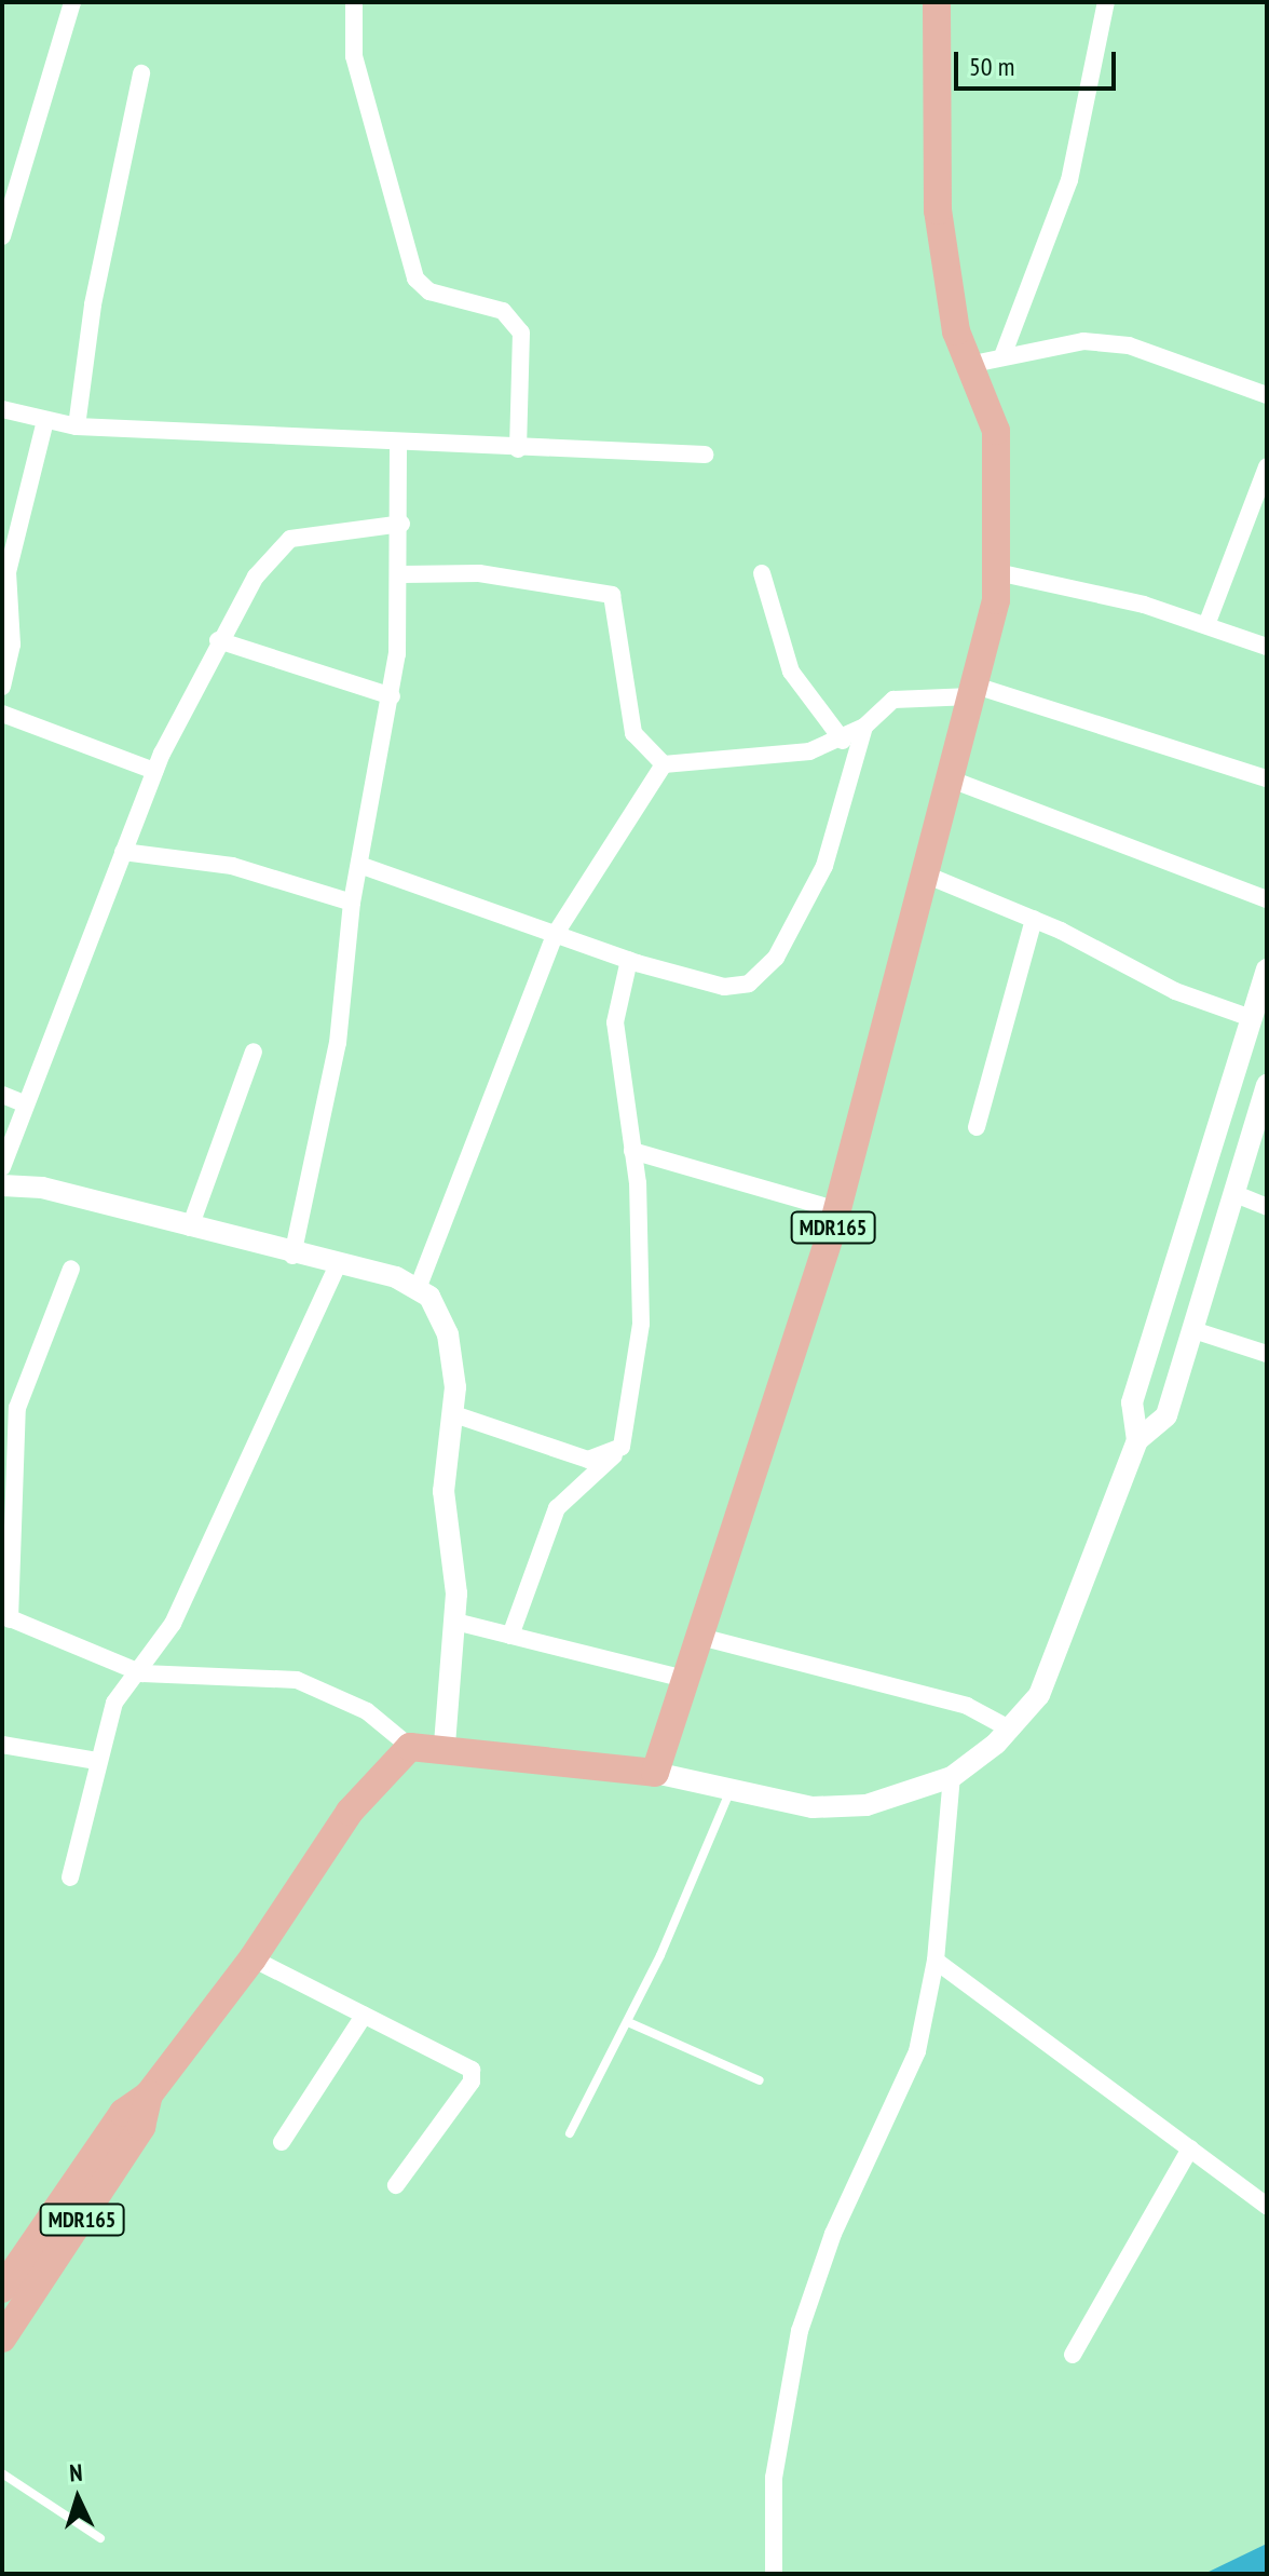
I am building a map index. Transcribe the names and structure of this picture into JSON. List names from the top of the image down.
{
  "streets": {
    "main road": ["MDR165"]
  },
  "scale_bar": "50 m",
  "north": "top"
}
